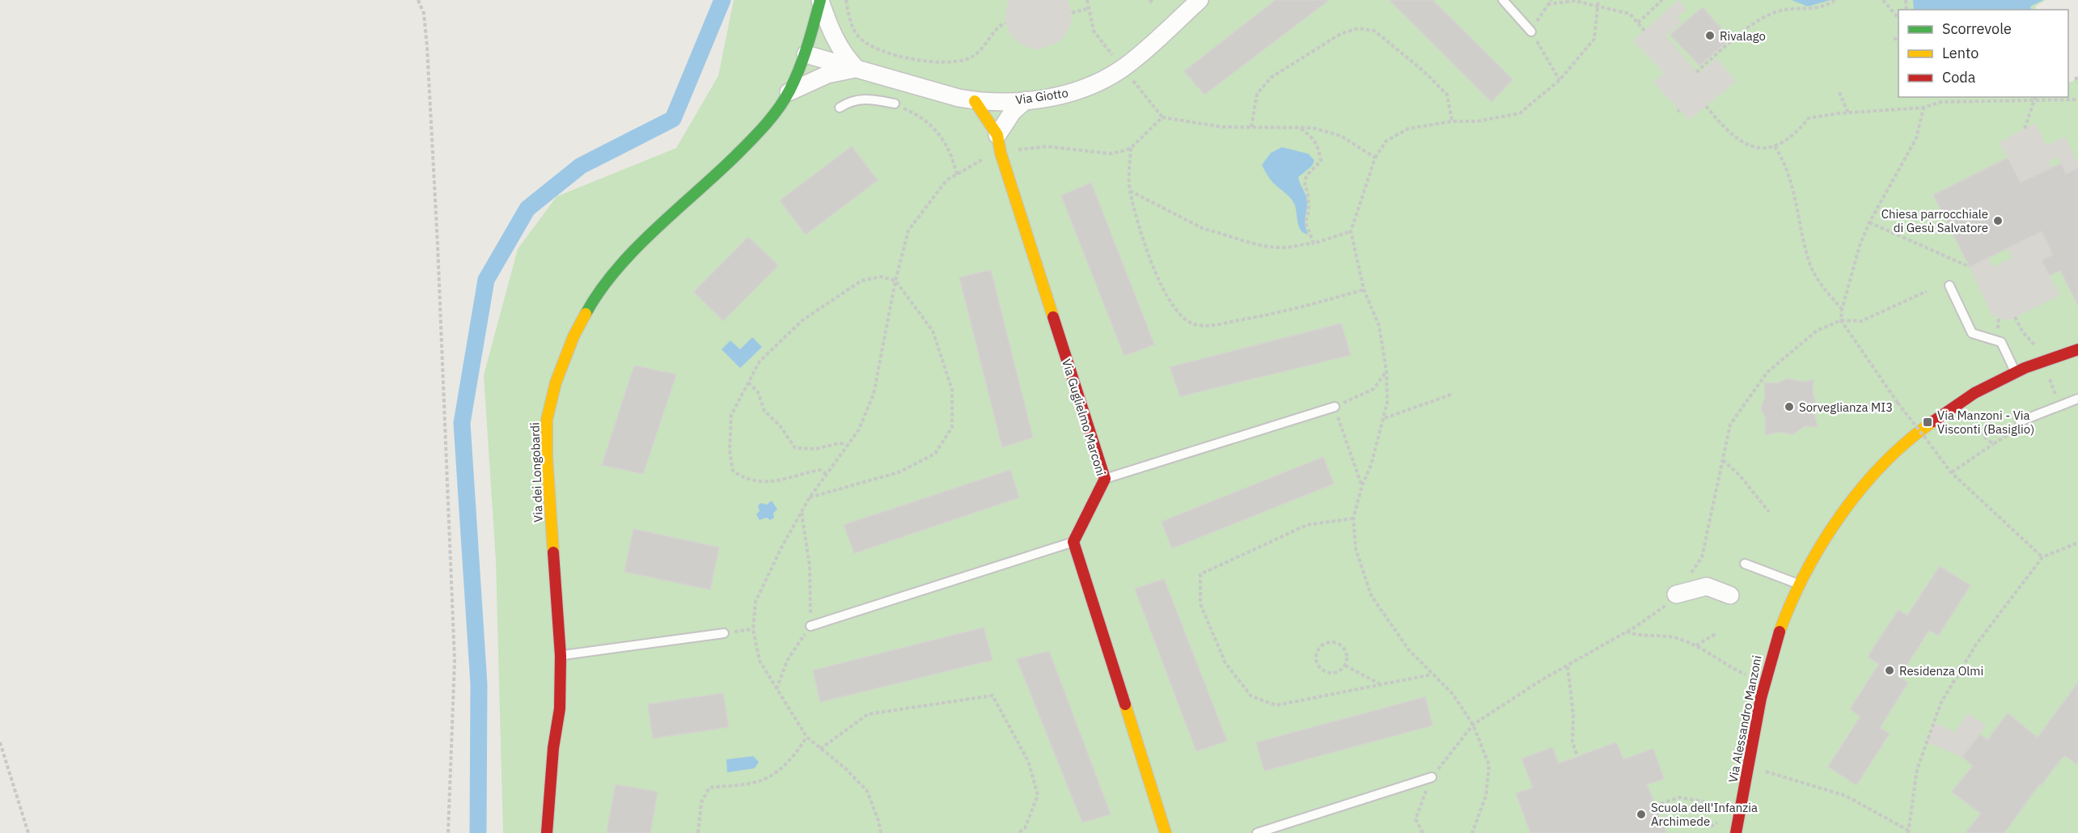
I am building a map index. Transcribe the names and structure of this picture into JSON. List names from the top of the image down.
{
  "streets": {
    "street": [
      "Via Giotto",
      "Via Guglielmo Marconi",
      "Via dei Longobardi",
      "Via Alessandro Manzoni"
    ]
  },
  "crossings": [
    ["Via Giotto", "Via Guglielmo Marconi"],
    ["Via Giotto", "Via dei Longobardi"]
  ],
  "places": {
    "other": [
      "Rivalago",
      "Chiesa parrocchiale di Gesù Salvatore",
      "Sorveglianza MI3",
      "Residenza Olmi",
      "Scuola dell'Infanzia Archimede"
    ],
    "transit": ["Via Manzoni - Via Visconti (Basiglio)"]
  },
  "legend": ["Scorrevole", "Lento", "Coda"]
}
